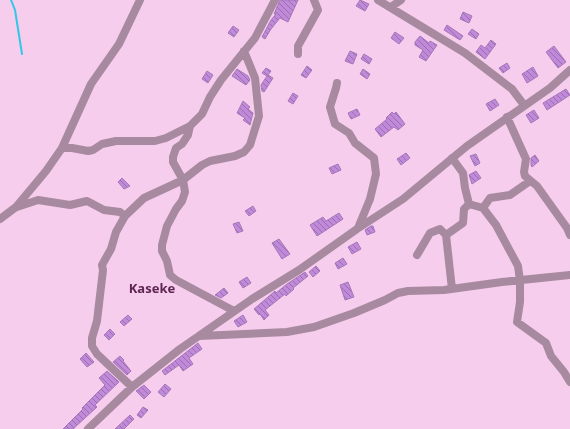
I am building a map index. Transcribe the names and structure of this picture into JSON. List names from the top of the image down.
{
  "districts": ["Kaseke"]
}
